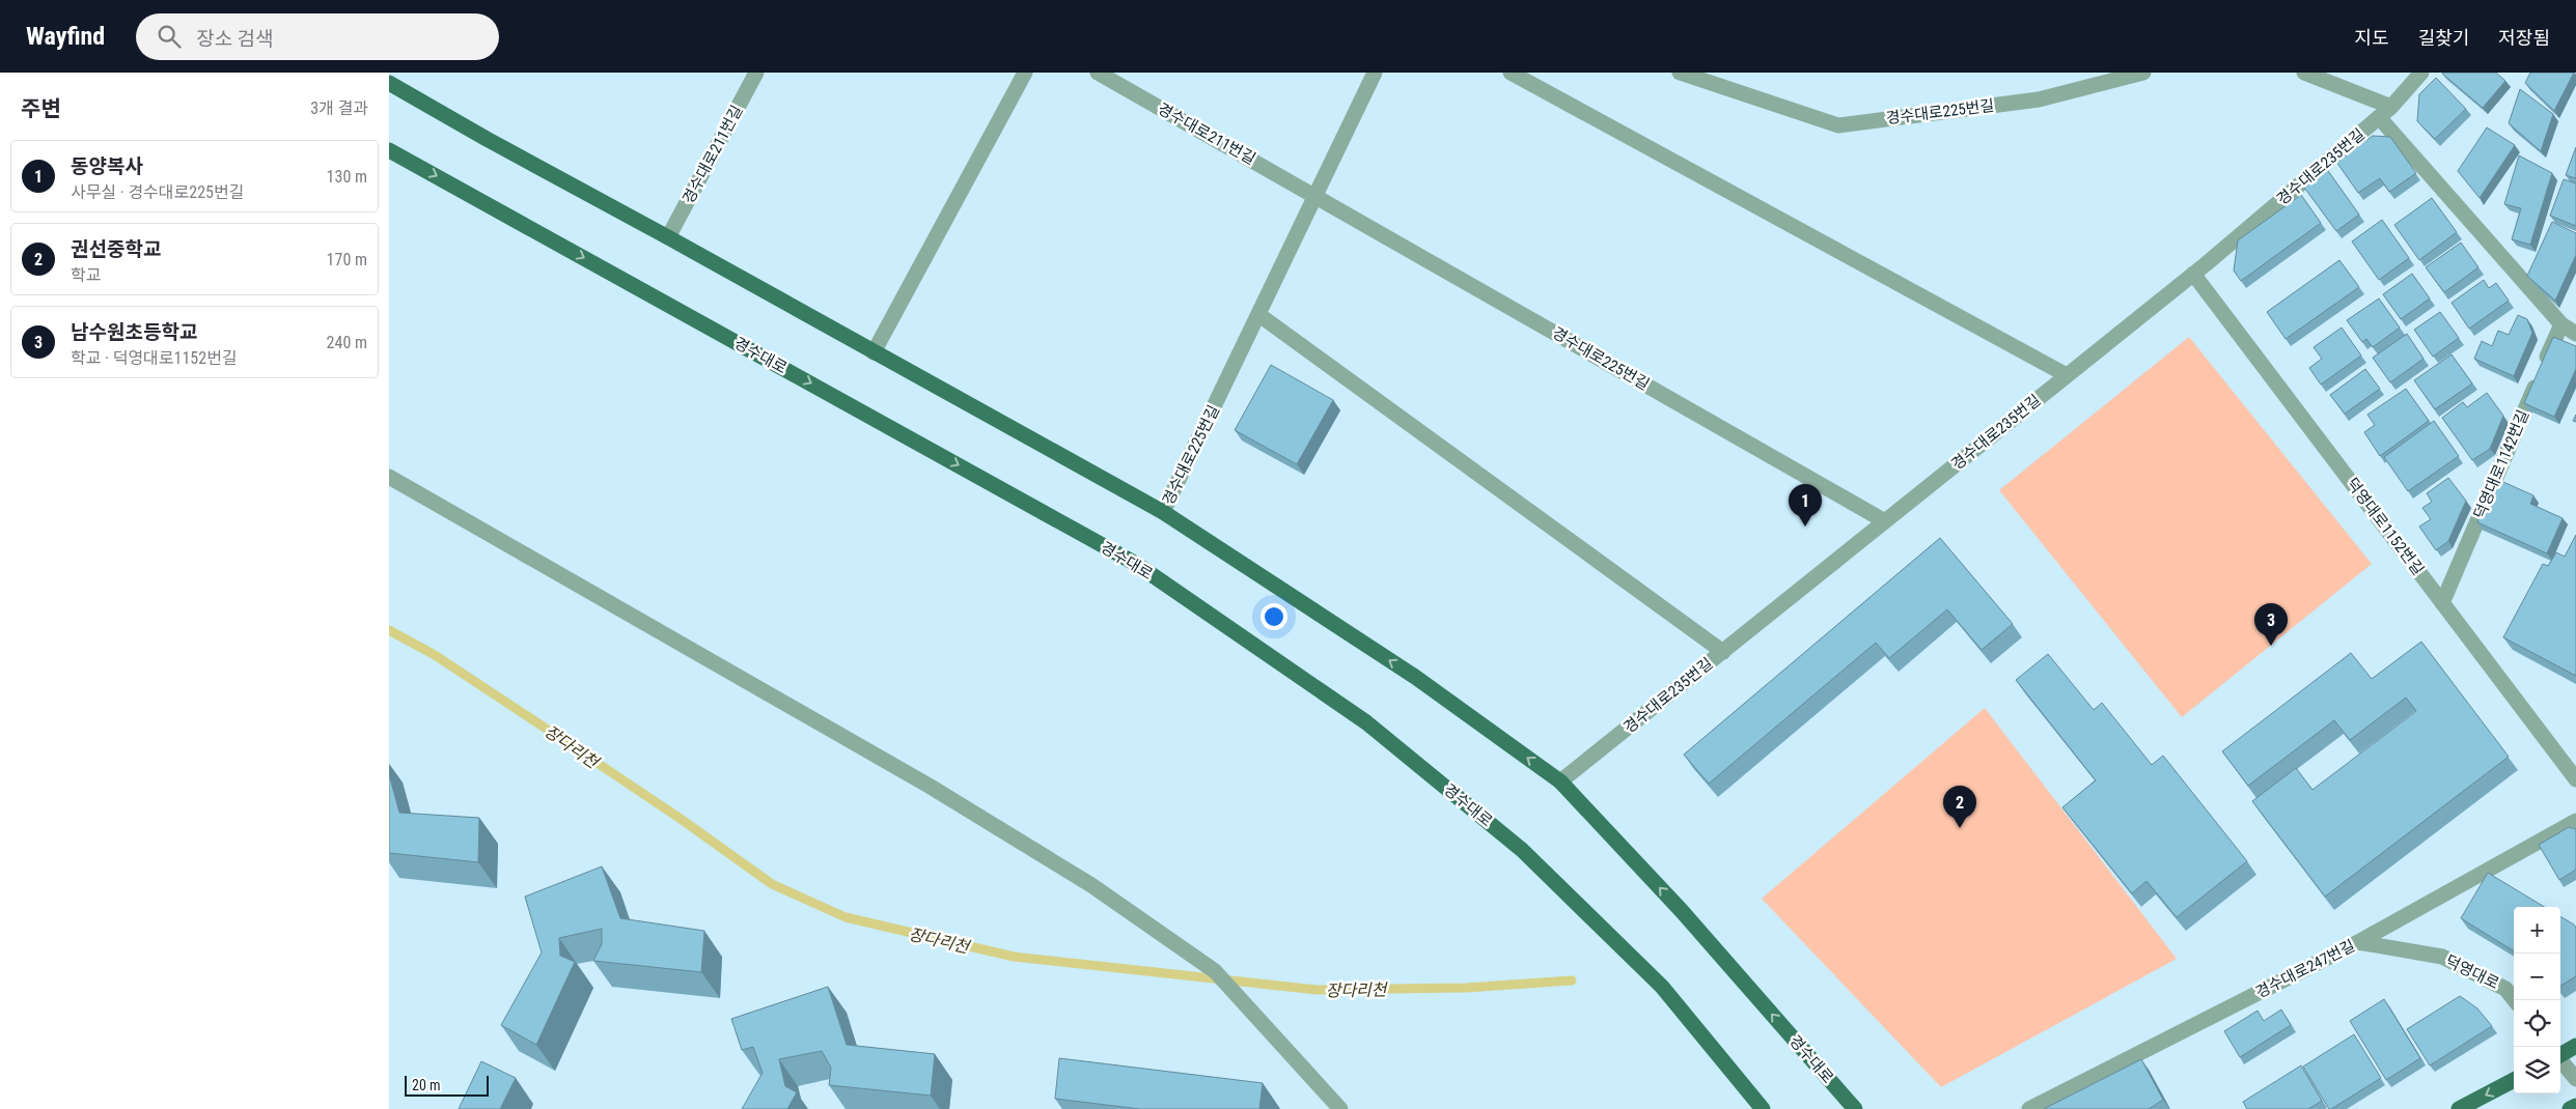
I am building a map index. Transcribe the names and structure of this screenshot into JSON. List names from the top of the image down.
{
  "streets": {
    "main road": ["경수대로"],
    "street": [
      "경수대로225번길",
      "경수대로211번길",
      "경수대로235번길",
      "덕영대로1142번길",
      "덕영대로1152번길",
      "경수대로247번길",
      "덕영대로"
    ]
  },
  "crossings": [
    ["경수대로225번길", "경수대로211번길"],
    ["경수대로225번길", "경수대로235번길"],
    ["경수대로225번길", "경수대로"],
    ["경수대로211번길", "경수대로"],
    ["경수대로235번길", "경수대로"],
    ["경수대로235번길", "덕영대로1152번길"],
    ["덕영대로1142번길", "덕영대로1152번길"],
    ["경수대로247번길", "덕영대로"]
  ],
  "water": ["장다리천"],
  "scale_bar": "20 m",
  "page": {
    "header": "Wayfind",
    "search": "장소 검색",
    "nav": ["지도", "길찾기", "저장됨"],
    "heading": ["주변", "3개 결과"],
    "list": [
      {
        "mark": "1",
        "name": "동양복사",
        "note": "사무실 · 경수대로225번길",
        "value": "130 m"
      },
      {
        "mark": "2",
        "name": "권선중학교",
        "note": "학교",
        "value": "170 m"
      },
      {
        "mark": "3",
        "name": "남수원초등학교",
        "note": "학교 · 덕영대로1152번길",
        "value": "240 m"
      }
    ],
    "pins": ["1", "3", "2"],
    "map_buttons": ["+", "−"],
    "scale": "20 m"
  }
}
